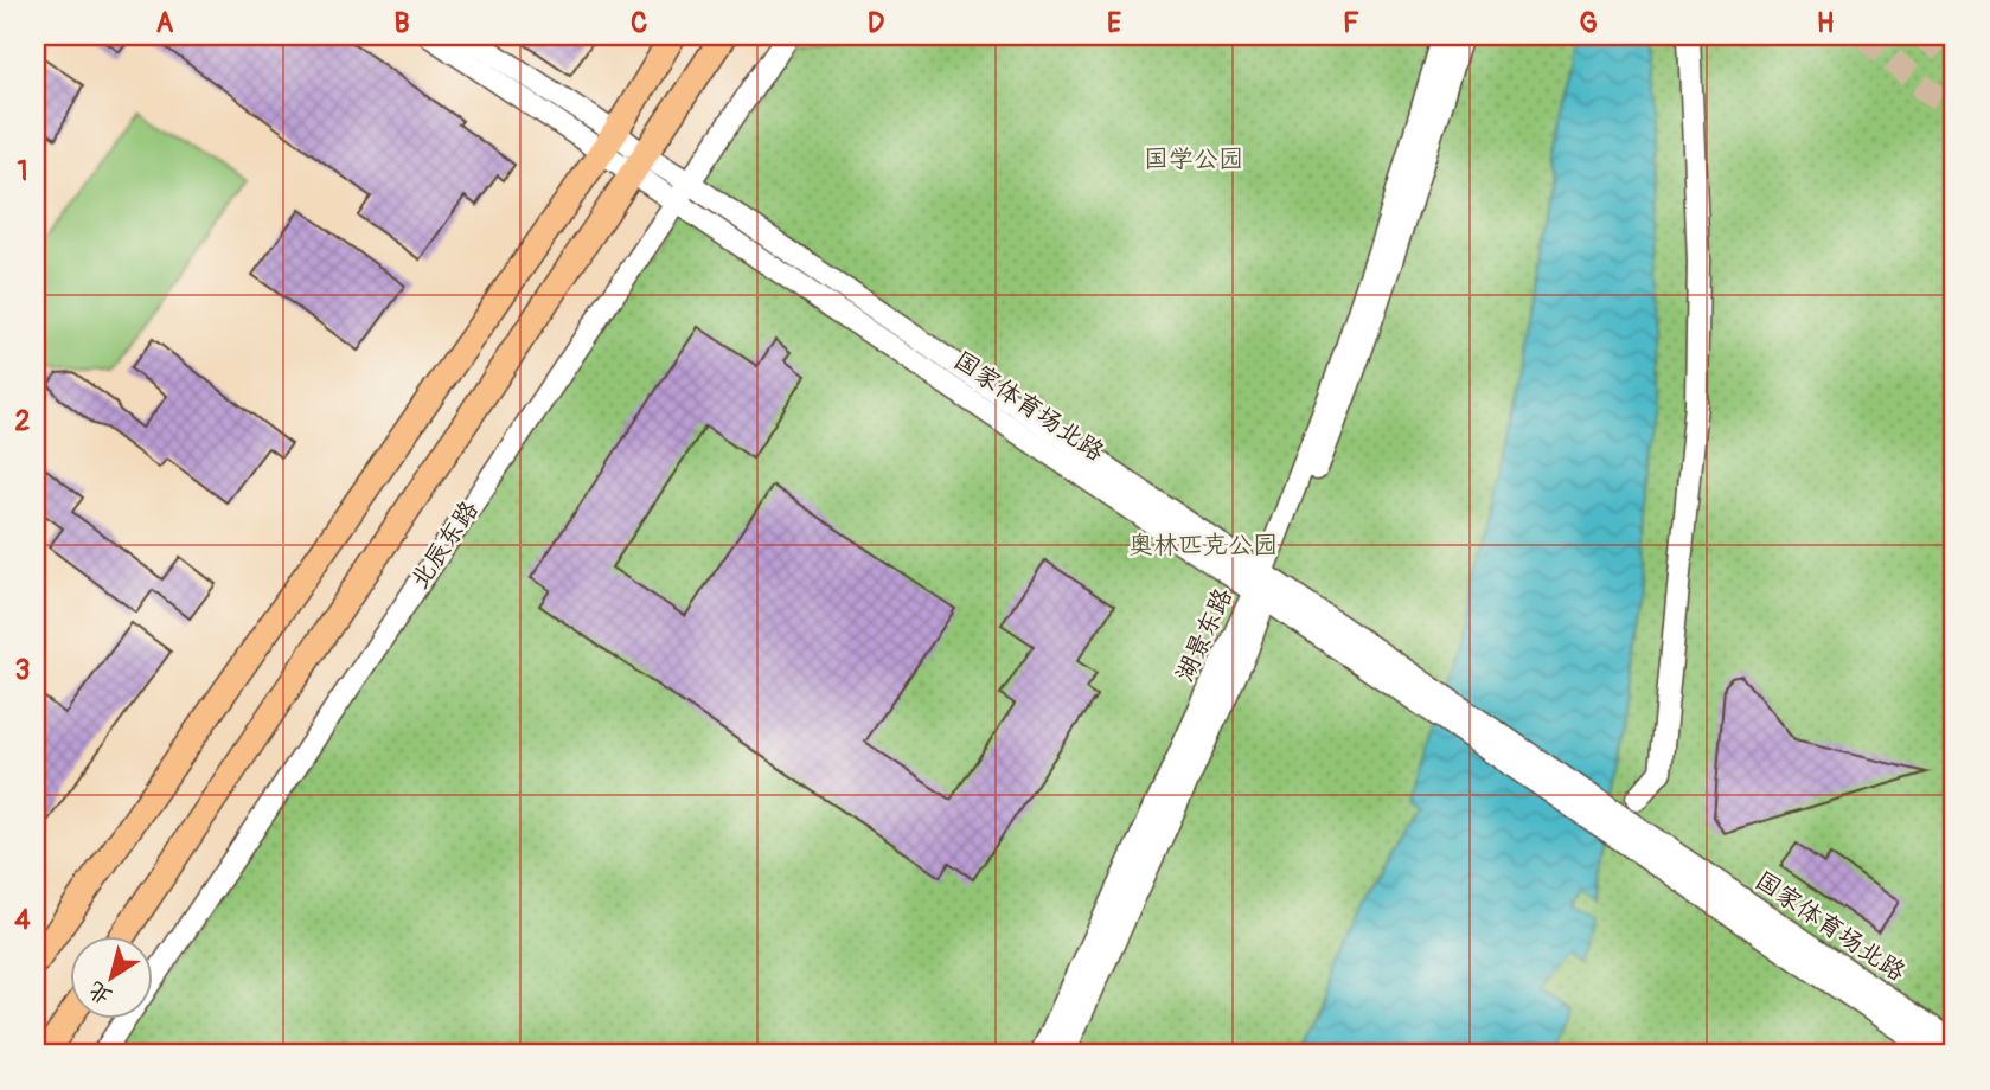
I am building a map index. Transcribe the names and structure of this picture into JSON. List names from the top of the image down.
{
  "streets": {
    "main road": ["北辰东路"],
    "street": ["国家体育场北路", "湖景东路"]
  },
  "crossings": [
    ["国家体育场北路", "北辰东路"],
    ["国家体育场北路", "湖景东路"]
  ],
  "parks": ["国学公园", "奥林匹克公园"],
  "north": "bottom left",
  "grid": {
    "columns": [
      "A",
      "B",
      "C",
      "D",
      "E",
      "F",
      "G",
      "H"
    ],
    "rows": [
      "1",
      "2",
      "3",
      "4"
    ]
  }
}
